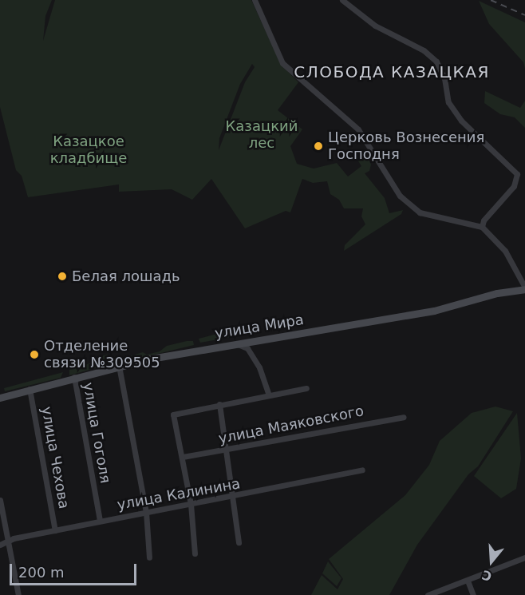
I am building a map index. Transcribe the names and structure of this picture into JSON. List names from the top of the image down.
{
  "streets": {
    "main road": ["улица Мира"],
    "street": [
      "улица Маяковского",
      "улица Гоголя",
      "улица Чехова",
      "улица Калинина"
    ]
  },
  "crossings": [
    ["улица Мира", "улица Гоголя"],
    ["улица Мира", "улица Чехова"],
    ["улица Гоголя", "улица Калинина"],
    ["улица Чехова", "улица Калинина"]
  ],
  "districts": ["СЛОБОДА КАЗАЦКАЯ"],
  "parks": ["Казацкий лес", "Казацкое кладбище"],
  "places": ["Церковь Вознесения Господня", "Белая лошадь", "Отделение связи №309505"],
  "scale_bar": "200 m",
  "north": "bottom"
}
